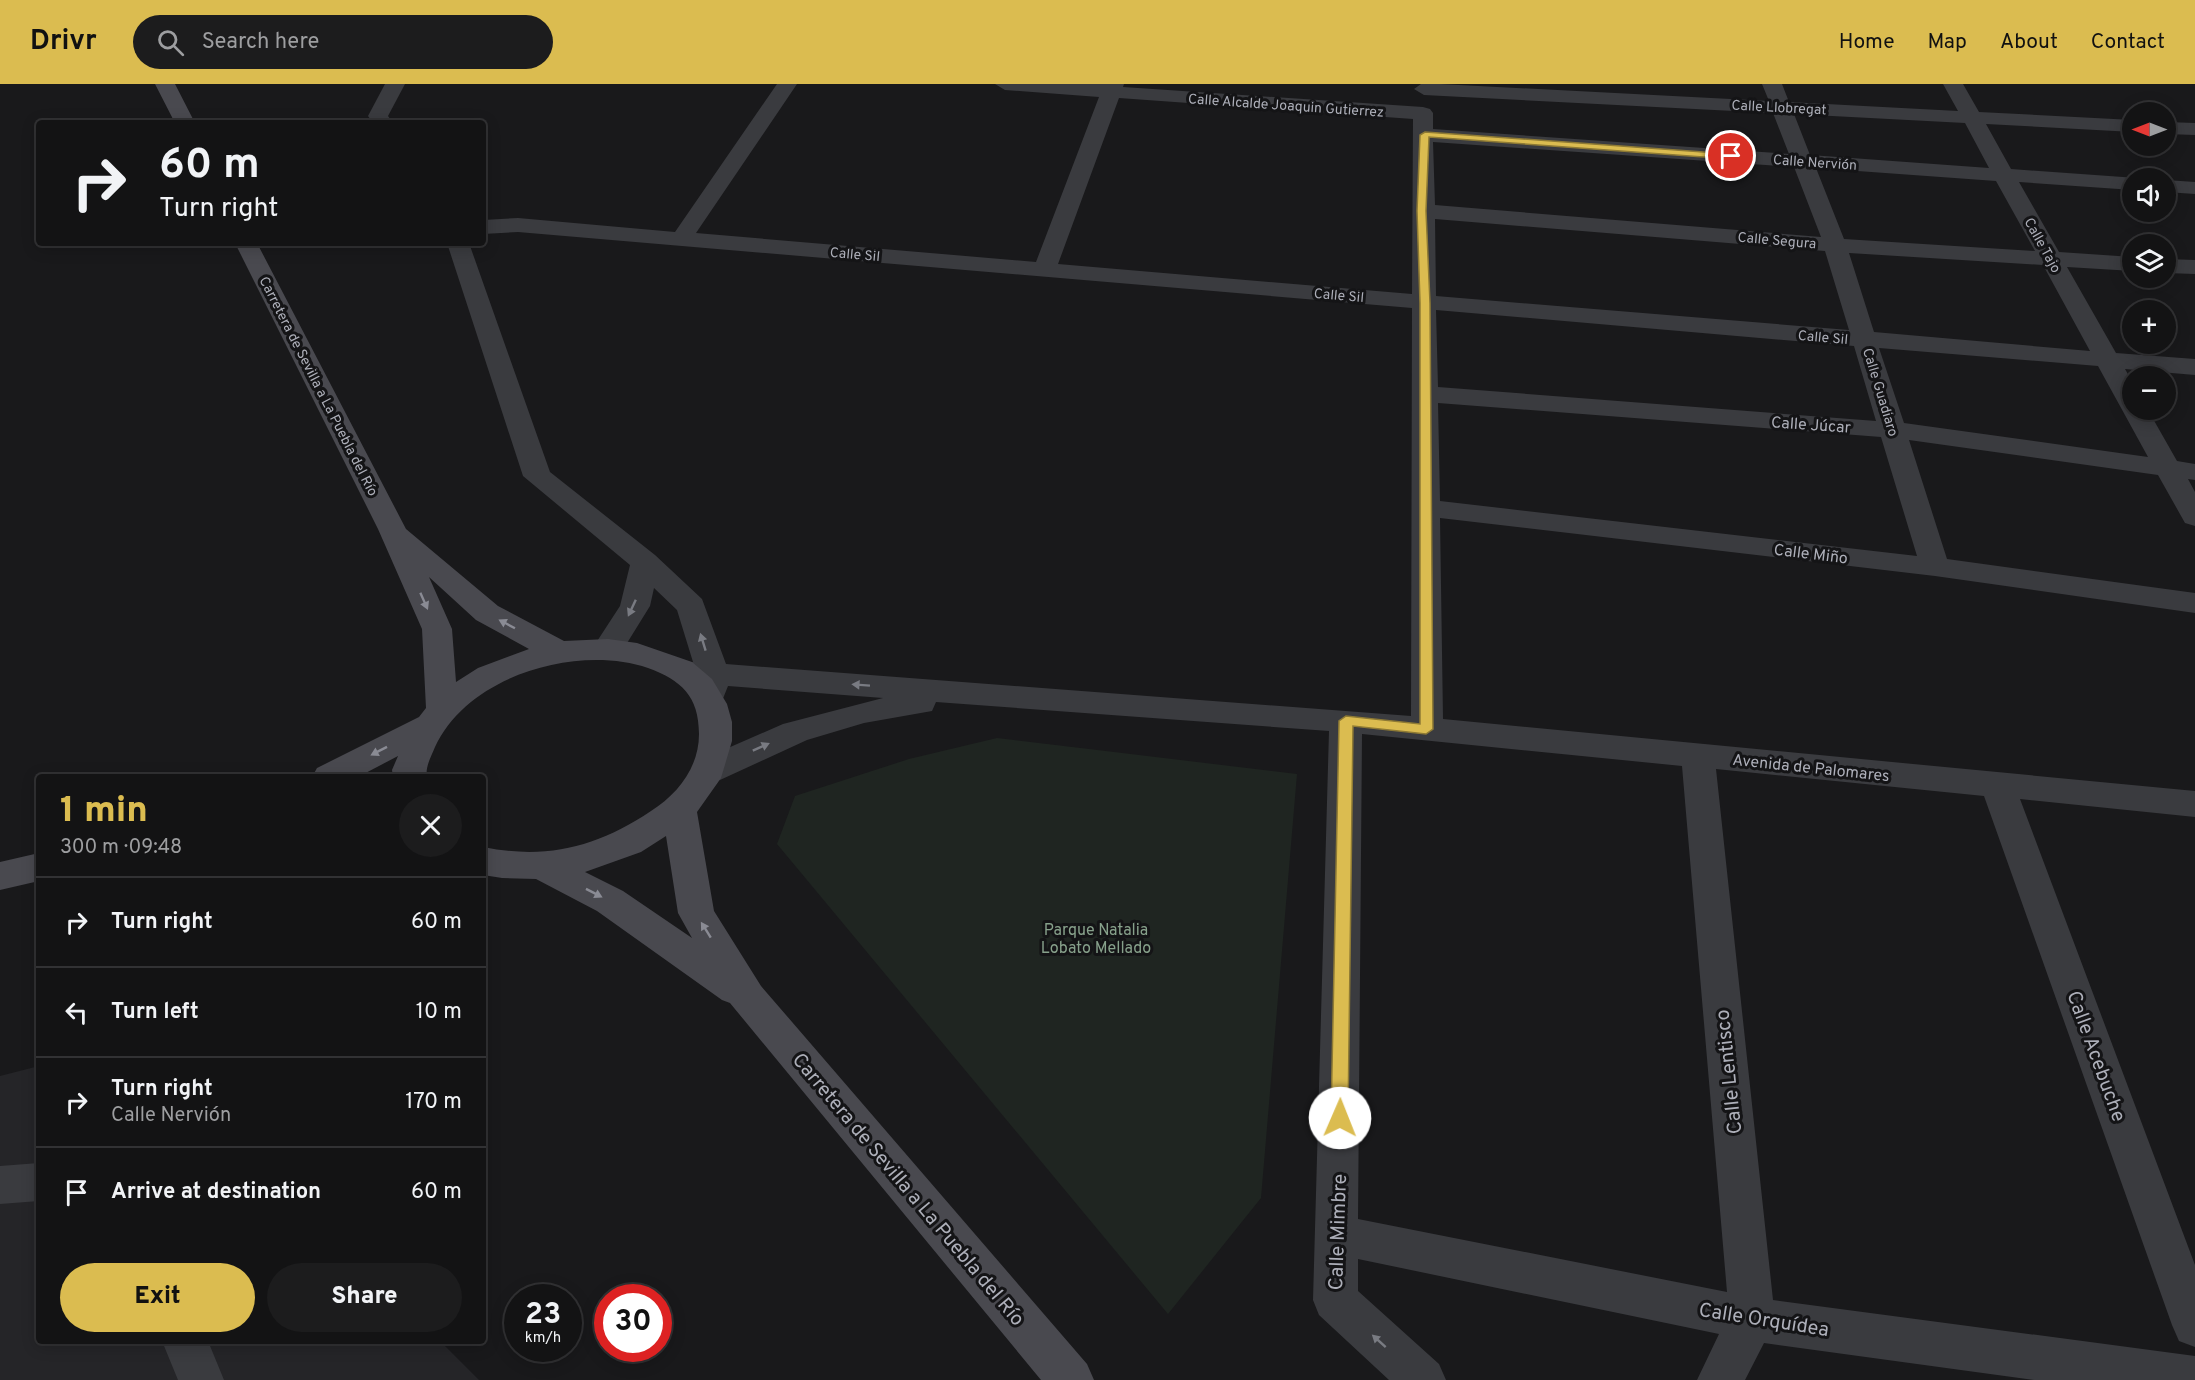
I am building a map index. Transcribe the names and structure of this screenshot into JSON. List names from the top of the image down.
{
  "streets": {
    "main road": ["Carretera de Sevilla a La Puebla del Río"],
    "street": [
      "Calle Alcalde Joaquin Gutierrez",
      "Calle Llobregat",
      "Calle Nervión",
      "Calle Segura",
      "Calle Tajo",
      "Calle Sil",
      "Calle Guadiaro",
      "Calle Júcar",
      "Calle Miño",
      "Avenida de Palomares",
      "Calle Acebuche",
      "Calle Lentisco",
      "Calle Mimbre",
      "Calle Orquídea"
    ]
  },
  "crossings": [
    ["Calle Alcalde Joaquin Gutierrez", "Calle Llobregat"],
    ["Calle Alcalde Joaquin Gutierrez", "Calle Nervión"],
    ["Calle Llobregat", "Calle Nervión"],
    ["Calle Llobregat", "Calle Tajo"],
    ["Calle Llobregat", "Calle Guadiaro"],
    ["Calle Nervión", "Calle Tajo"],
    ["Calle Nervión", "Calle Guadiaro"],
    ["Calle Segura", "Calle Tajo"],
    ["Calle Segura", "Calle Guadiaro"],
    ["Calle Tajo", "Calle Sil"],
    ["Calle Tajo", "Calle Júcar"],
    ["Calle Sil", "Calle Guadiaro"],
    ["Calle Guadiaro", "Calle Júcar"],
    ["Calle Guadiaro", "Calle Miño"],
    ["Avenida de Palomares", "Calle Acebuche"],
    ["Avenida de Palomares", "Calle Lentisco"],
    ["Avenida de Palomares", "Calle Mimbre"],
    ["Calle Lentisco", "Calle Orquídea"],
    ["Calle Mimbre", "Calle Orquídea"]
  ],
  "parks": ["Parque Natalia Lobato Mellado"],
  "north": "left",
  "page": {
    "header": "Drivr",
    "search": "Search here",
    "nav": [
      "Home",
      "Map",
      "About",
      "Contact"
    ],
    "map_buttons": ["+", "−"],
    "turn": ["60 m", "Turn right"],
    "heading": ["1 min", "300 m · 09:48"],
    "list": [
      {
        "name": "Turn right",
        "value": "60 m"
      },
      {
        "name": "Turn left",
        "value": "10 m"
      },
      {
        "name": "Turn right",
        "note": "Calle Nervión",
        "value": "170 m"
      },
      {
        "name": "Arrive at destination",
        "value": "60 m"
      }
    ],
    "buttons": ["Exit", "Share"],
    "speed": "23 km/h",
    "limit": "30"
  }
}
